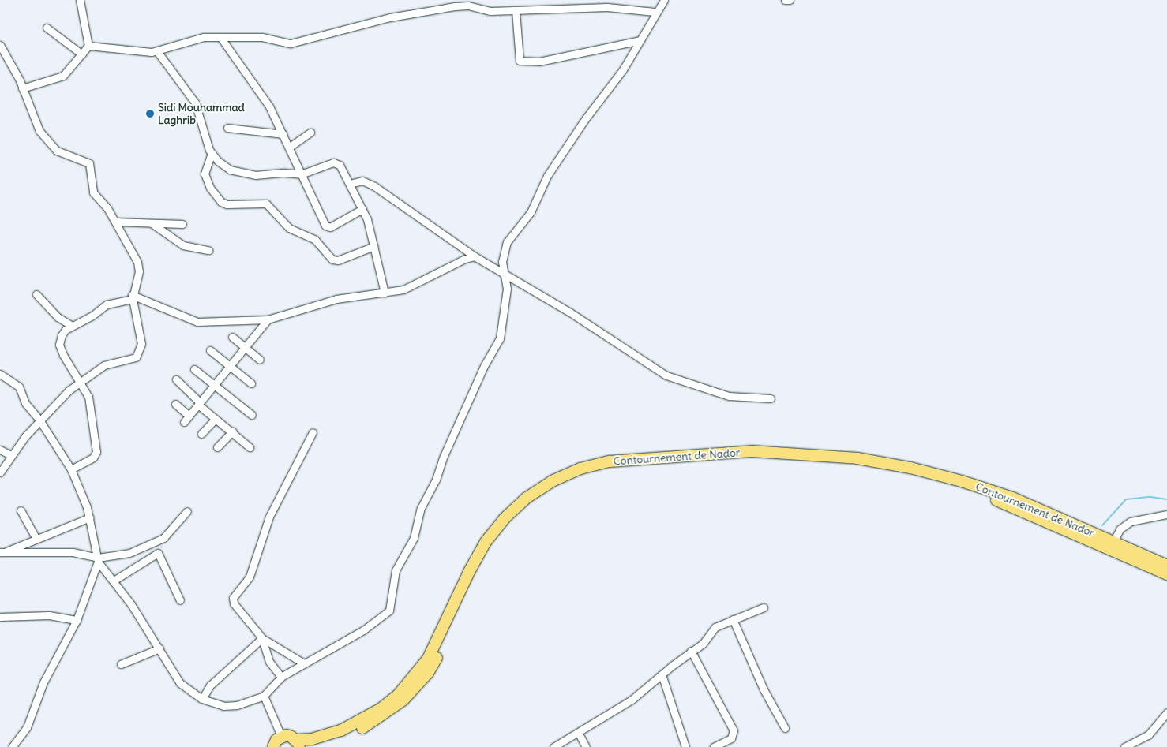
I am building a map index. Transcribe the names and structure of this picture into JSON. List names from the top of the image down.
{
  "streets": {
    "highway": ["Contournement de Nador"]
  },
  "places": ["Sidi Mouhammad Laghrib"]
}
